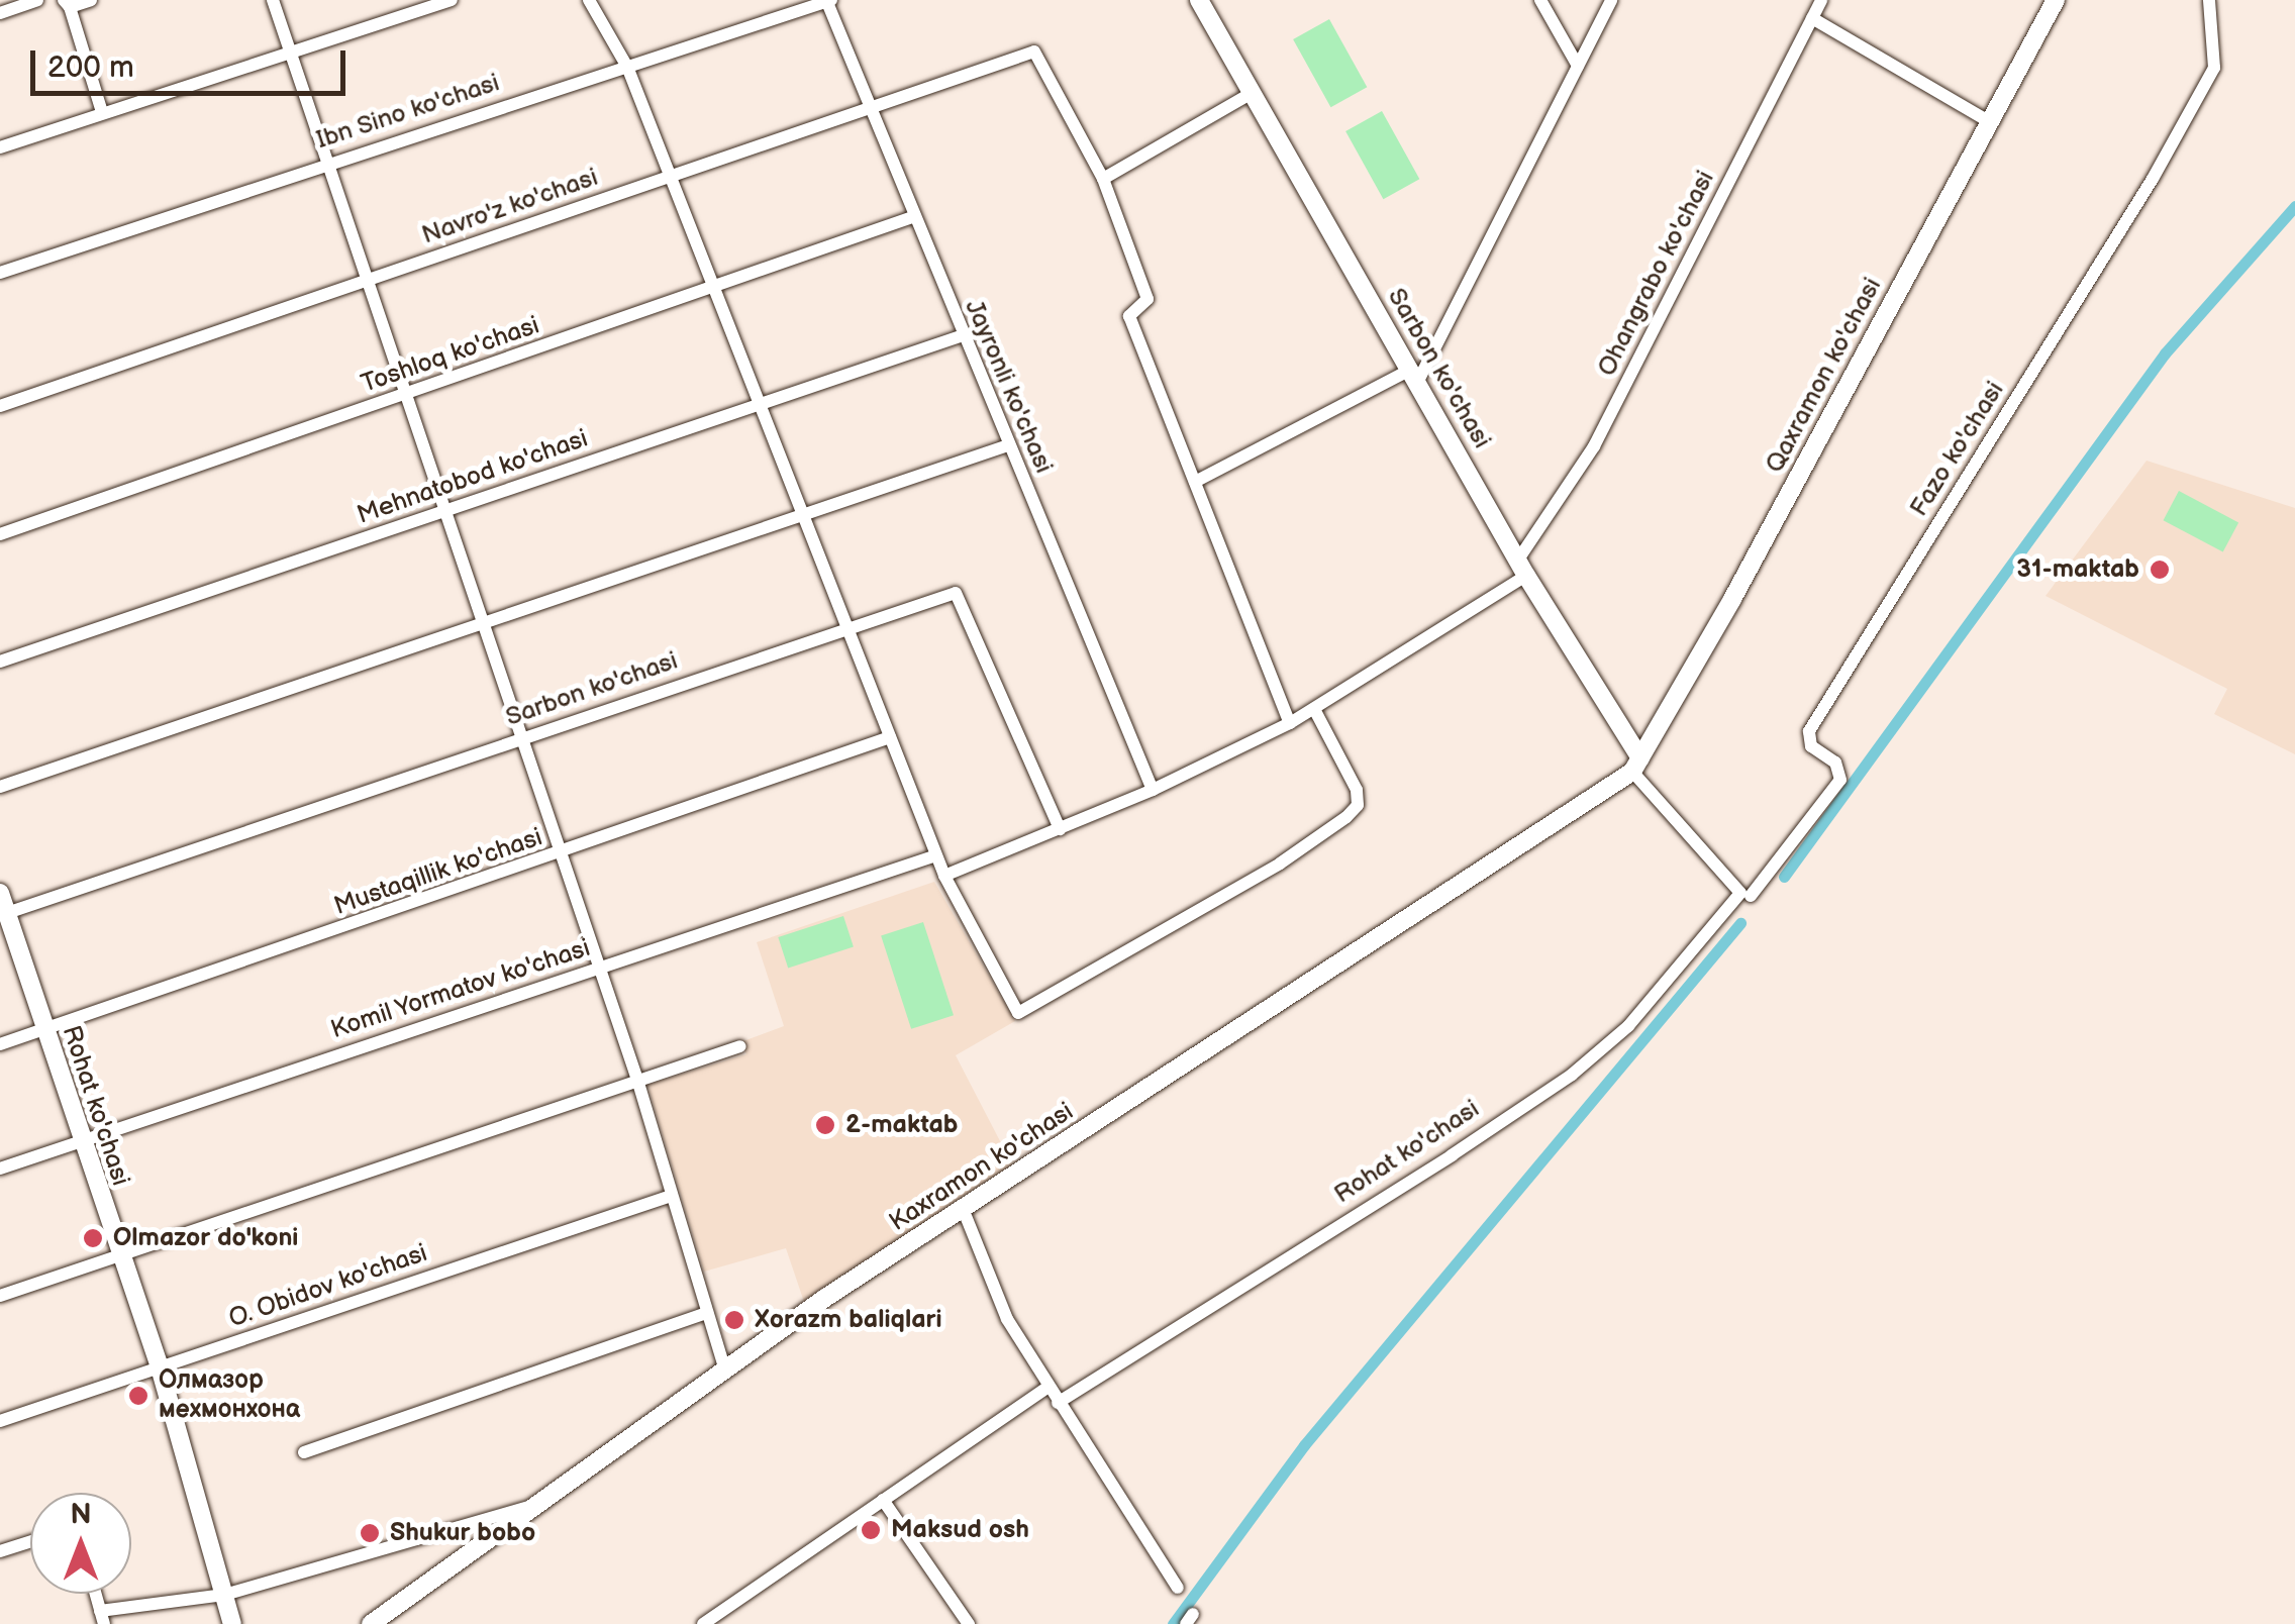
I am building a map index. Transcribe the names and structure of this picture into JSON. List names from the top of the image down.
{
  "streets": {
    "street": [
      "Ibn Sino ko'chasi",
      "Navro'z ko'chasi",
      "Ohangrabo ko'chasi",
      "Toshloq ko'chasi",
      "Sarbon ko'chasi",
      "Qaxramon ko'chasi",
      "Jayronli ko'chasi",
      "Fazo ko'chasi",
      "Mehnatobod ko'chasi",
      "Mustaqillik ko'chasi",
      "Komil Yormatov ko'chasi",
      "Rohat ko'chasi",
      "Kaxramon ko'chasi",
      "O. Obidov ko'chasi"
    ]
  },
  "crossings": [
    ["Ibn Sino ko'chasi", "Jayronli ko'chasi"],
    ["Navro'z ko'chasi", "Jayronli ko'chasi"],
    ["Ohangrabo ko'chasi", "Sarbon ko'chasi"],
    ["Toshloq ko'chasi", "Jayronli ko'chasi"],
    ["Sarbon ko'chasi", "Qaxramon ko'chasi"],
    ["Sarbon ko'chasi", "Rohat ko'chasi"],
    ["Sarbon ko'chasi", "Kaxramon ko'chasi"],
    ["Qaxramon ko'chasi", "Kaxramon ko'chasi"],
    ["Jayronli ko'chasi", "Mehnatobod ko'chasi"],
    ["Fazo ko'chasi", "Rohat ko'chasi"],
    ["Mustaqillik ko'chasi", "Rohat ko'chasi"],
    ["Komil Yormatov ko'chasi", "Rohat ko'chasi"],
    ["Rohat ko'chasi", "O. Obidov ko'chasi"]
  ],
  "places": [
    "31-maktab",
    "2-maktab",
    "Olmazor do'koni",
    "Xorazm baliqlari",
    "Олмазор мехмонхона",
    "Maksud osh",
    "Shukur bobo"
  ],
  "scale_bar": "200 m",
  "north": "top"
}
